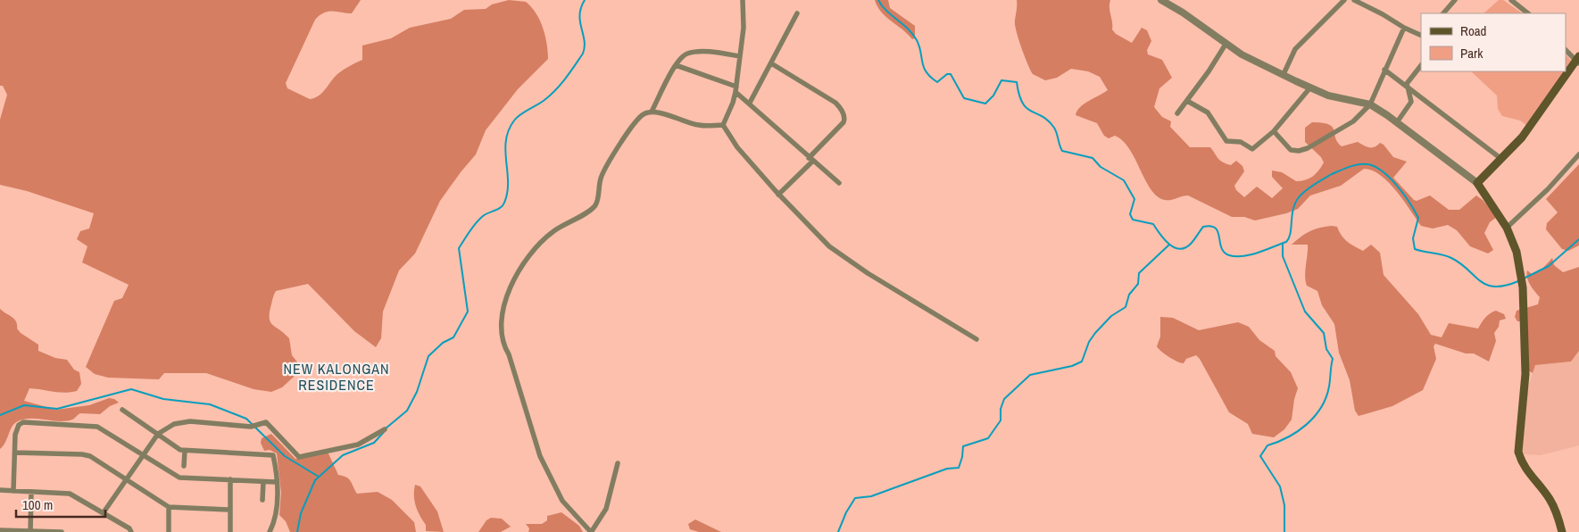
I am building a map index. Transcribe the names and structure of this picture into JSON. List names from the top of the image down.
{
  "districts": ["NEW KALONGAN RESIDENCE"],
  "legend": ["Road", "Park"],
  "scale_bar": "100 m"
}
